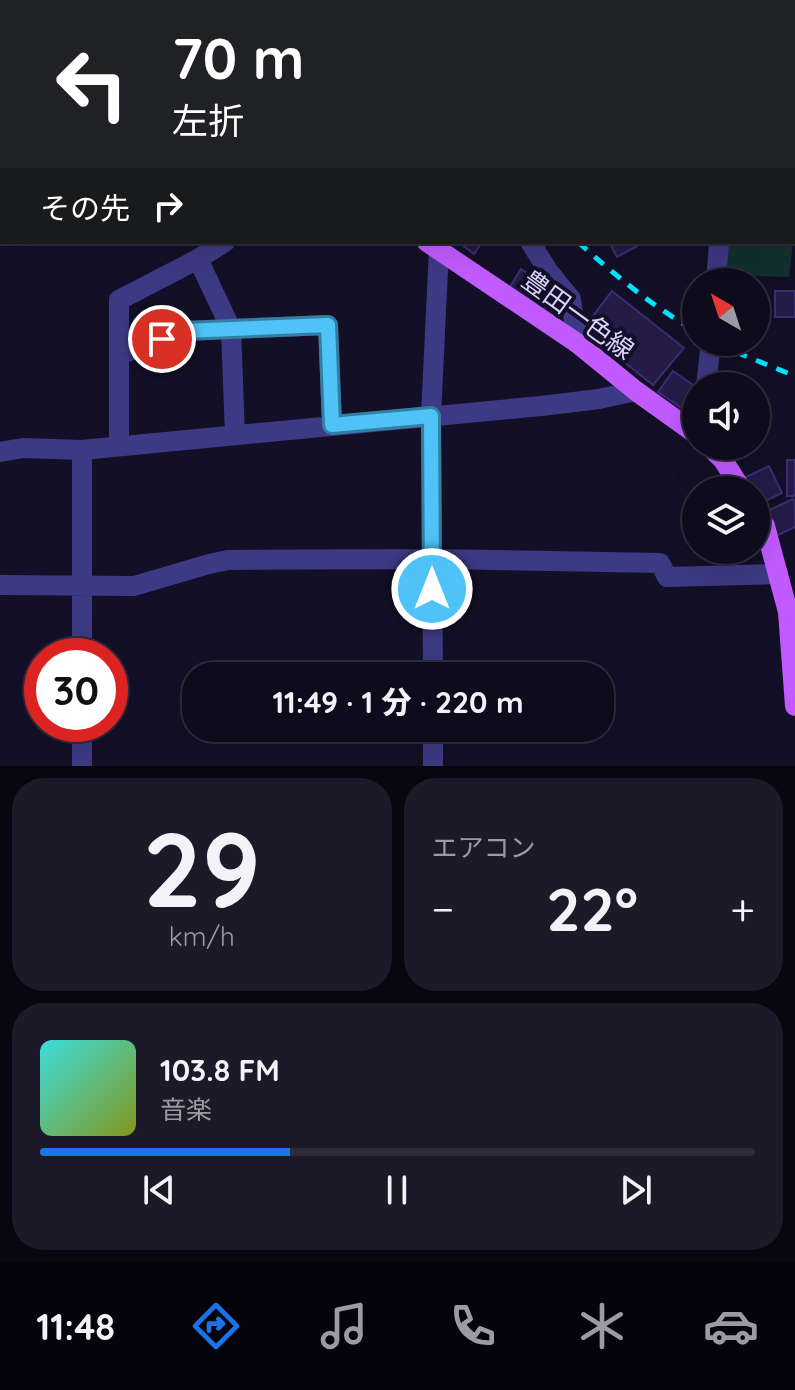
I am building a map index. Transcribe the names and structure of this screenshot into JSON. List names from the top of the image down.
{
  "streets": {
    "main road": ["豊田一色線"]
  },
  "north": "top left",
  "page": {
    "turn": ["70 m", "左折"],
    "then": "その先",
    "limit": "30",
    "trip": "11:49 · 1 分 · 220 m",
    "tile": [
      ["29", "km/h"],
      "エアコン"
    ],
    "heat": ["−", "22°", "+"],
    "song": ["103.8 FM", "音楽"],
    "tabs": "11:48"
  }
}
